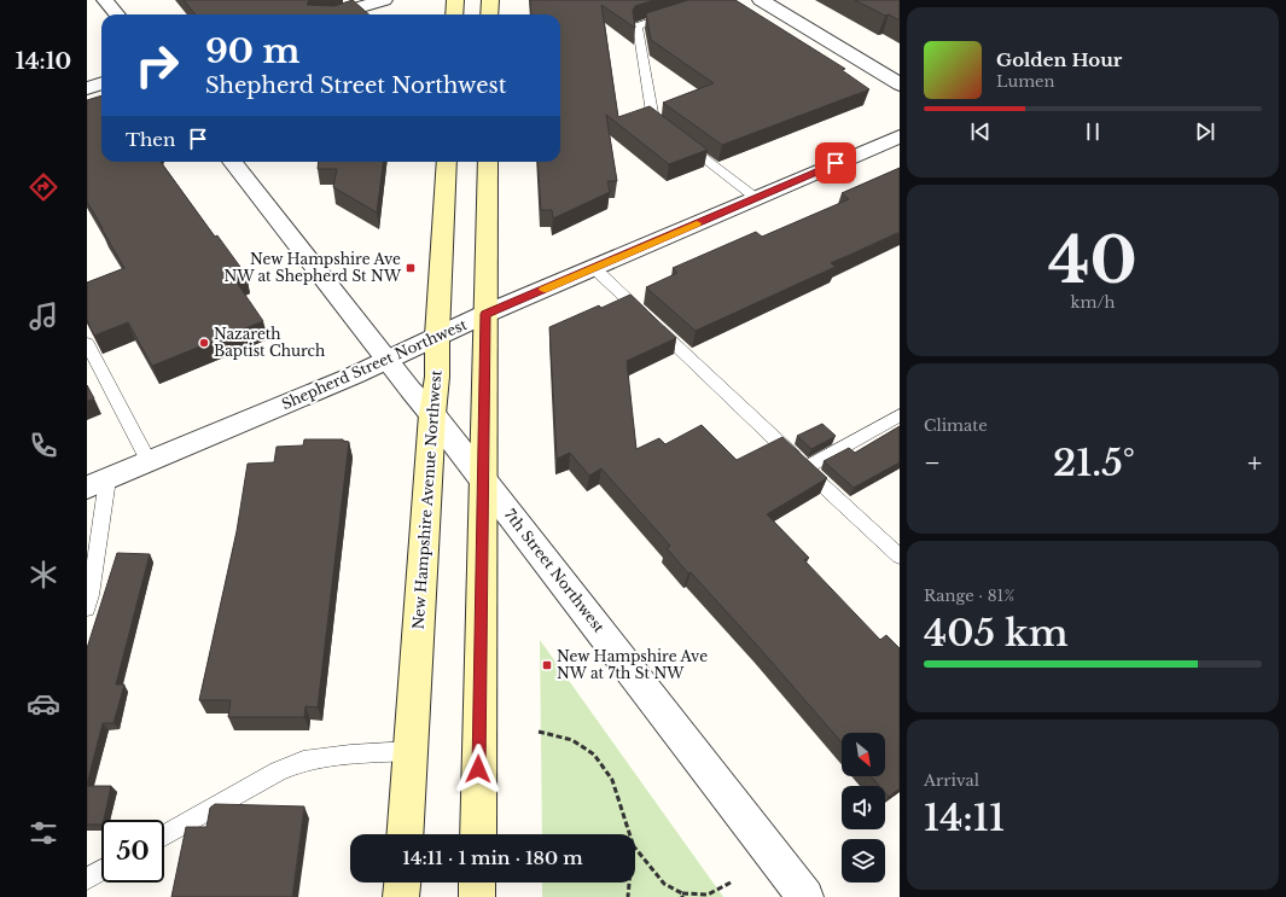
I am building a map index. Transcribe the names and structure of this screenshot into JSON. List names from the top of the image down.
{
  "streets": {
    "main road": ["New Hampshire Avenue Northwest"],
    "street": ["Shepherd Street Northwest", "7th Street Northwest"]
  },
  "crossings": [
    ["Shepherd Street Northwest", "New Hampshire Avenue Northwest"],
    ["Shepherd Street Northwest", "7th Street Northwest"],
    ["New Hampshire Avenue Northwest", "7th Street Northwest"]
  ],
  "places": {
    "transit": ["New Hampshire Ave NW at Shepherd St NW", "New Hampshire Ave NW at 7th St NW"],
    "other": ["Nazareth Baptist Church"]
  },
  "north": "bottom right",
  "page": {
    "tabs": "14:10",
    "turn": ["90 m", "Shepherd Street Northwest"],
    "song": ["Golden Hour", "Lumen"],
    "then": "Then",
    "tile": [
      ["40", "km/h"],
      "Climate",
      ["Range · 81%", "405 km"],
      ["Arrival", "14:11"]
    ],
    "heat": ["−", "21.5°", "+"],
    "limit": "50",
    "trip": "14:11 · 1 min · 180 m"
  }
}
